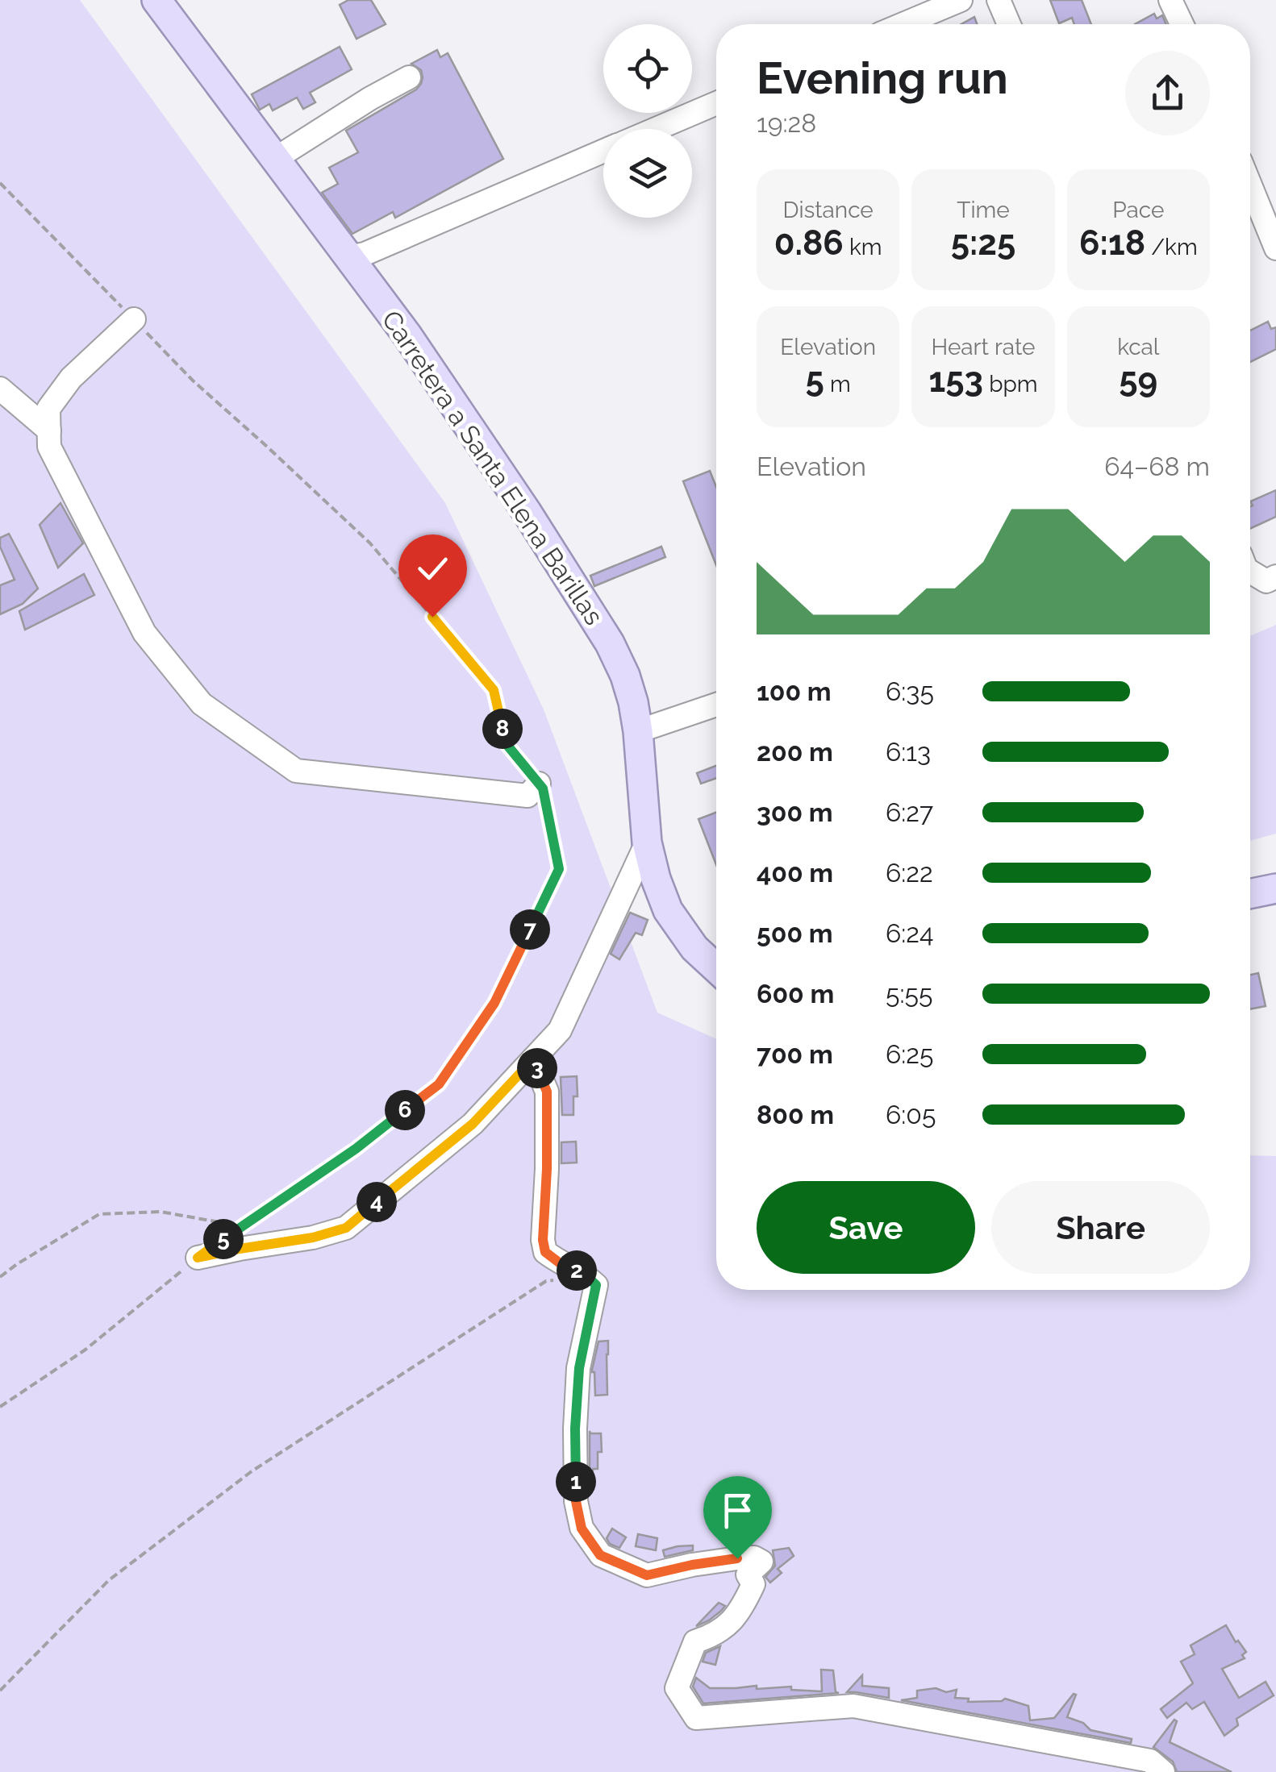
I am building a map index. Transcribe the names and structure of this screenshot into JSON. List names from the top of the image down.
{
  "streets": {
    "main road": ["Carretera a Santa Elena Barillas"]
  },
  "page": {
    "heading": ["Evening run", "19:28"],
    "stats": [
      ["Distance", "0.86 km"],
      ["Time", "5:25"],
      ["Pace", "6:18 /km"],
      ["Elevation", "5 m"],
      ["Heart rate", "153 bpm"],
      ["kcal", "59"]
    ],
    "chart": ["Elevation", "64–68 m"],
    "list": [
      {
        "name": "100 m",
        "note": "6:35"
      },
      {
        "name": "200 m",
        "note": "6:13"
      },
      {
        "name": "300 m",
        "note": "6:27"
      },
      {
        "name": "400 m",
        "note": "6:22"
      },
      {
        "name": "500 m",
        "note": "6:24"
      },
      {
        "name": "600 m",
        "note": "5:55"
      },
      {
        "name": "700 m",
        "note": "6:25"
      },
      {
        "name": "800 m",
        "note": "6:05"
      }
    ],
    "pins": [
      "8",
      "7",
      "3",
      "6",
      "4",
      "5",
      "2",
      "1"
    ],
    "buttons": ["Save", "Share"]
  }
}
